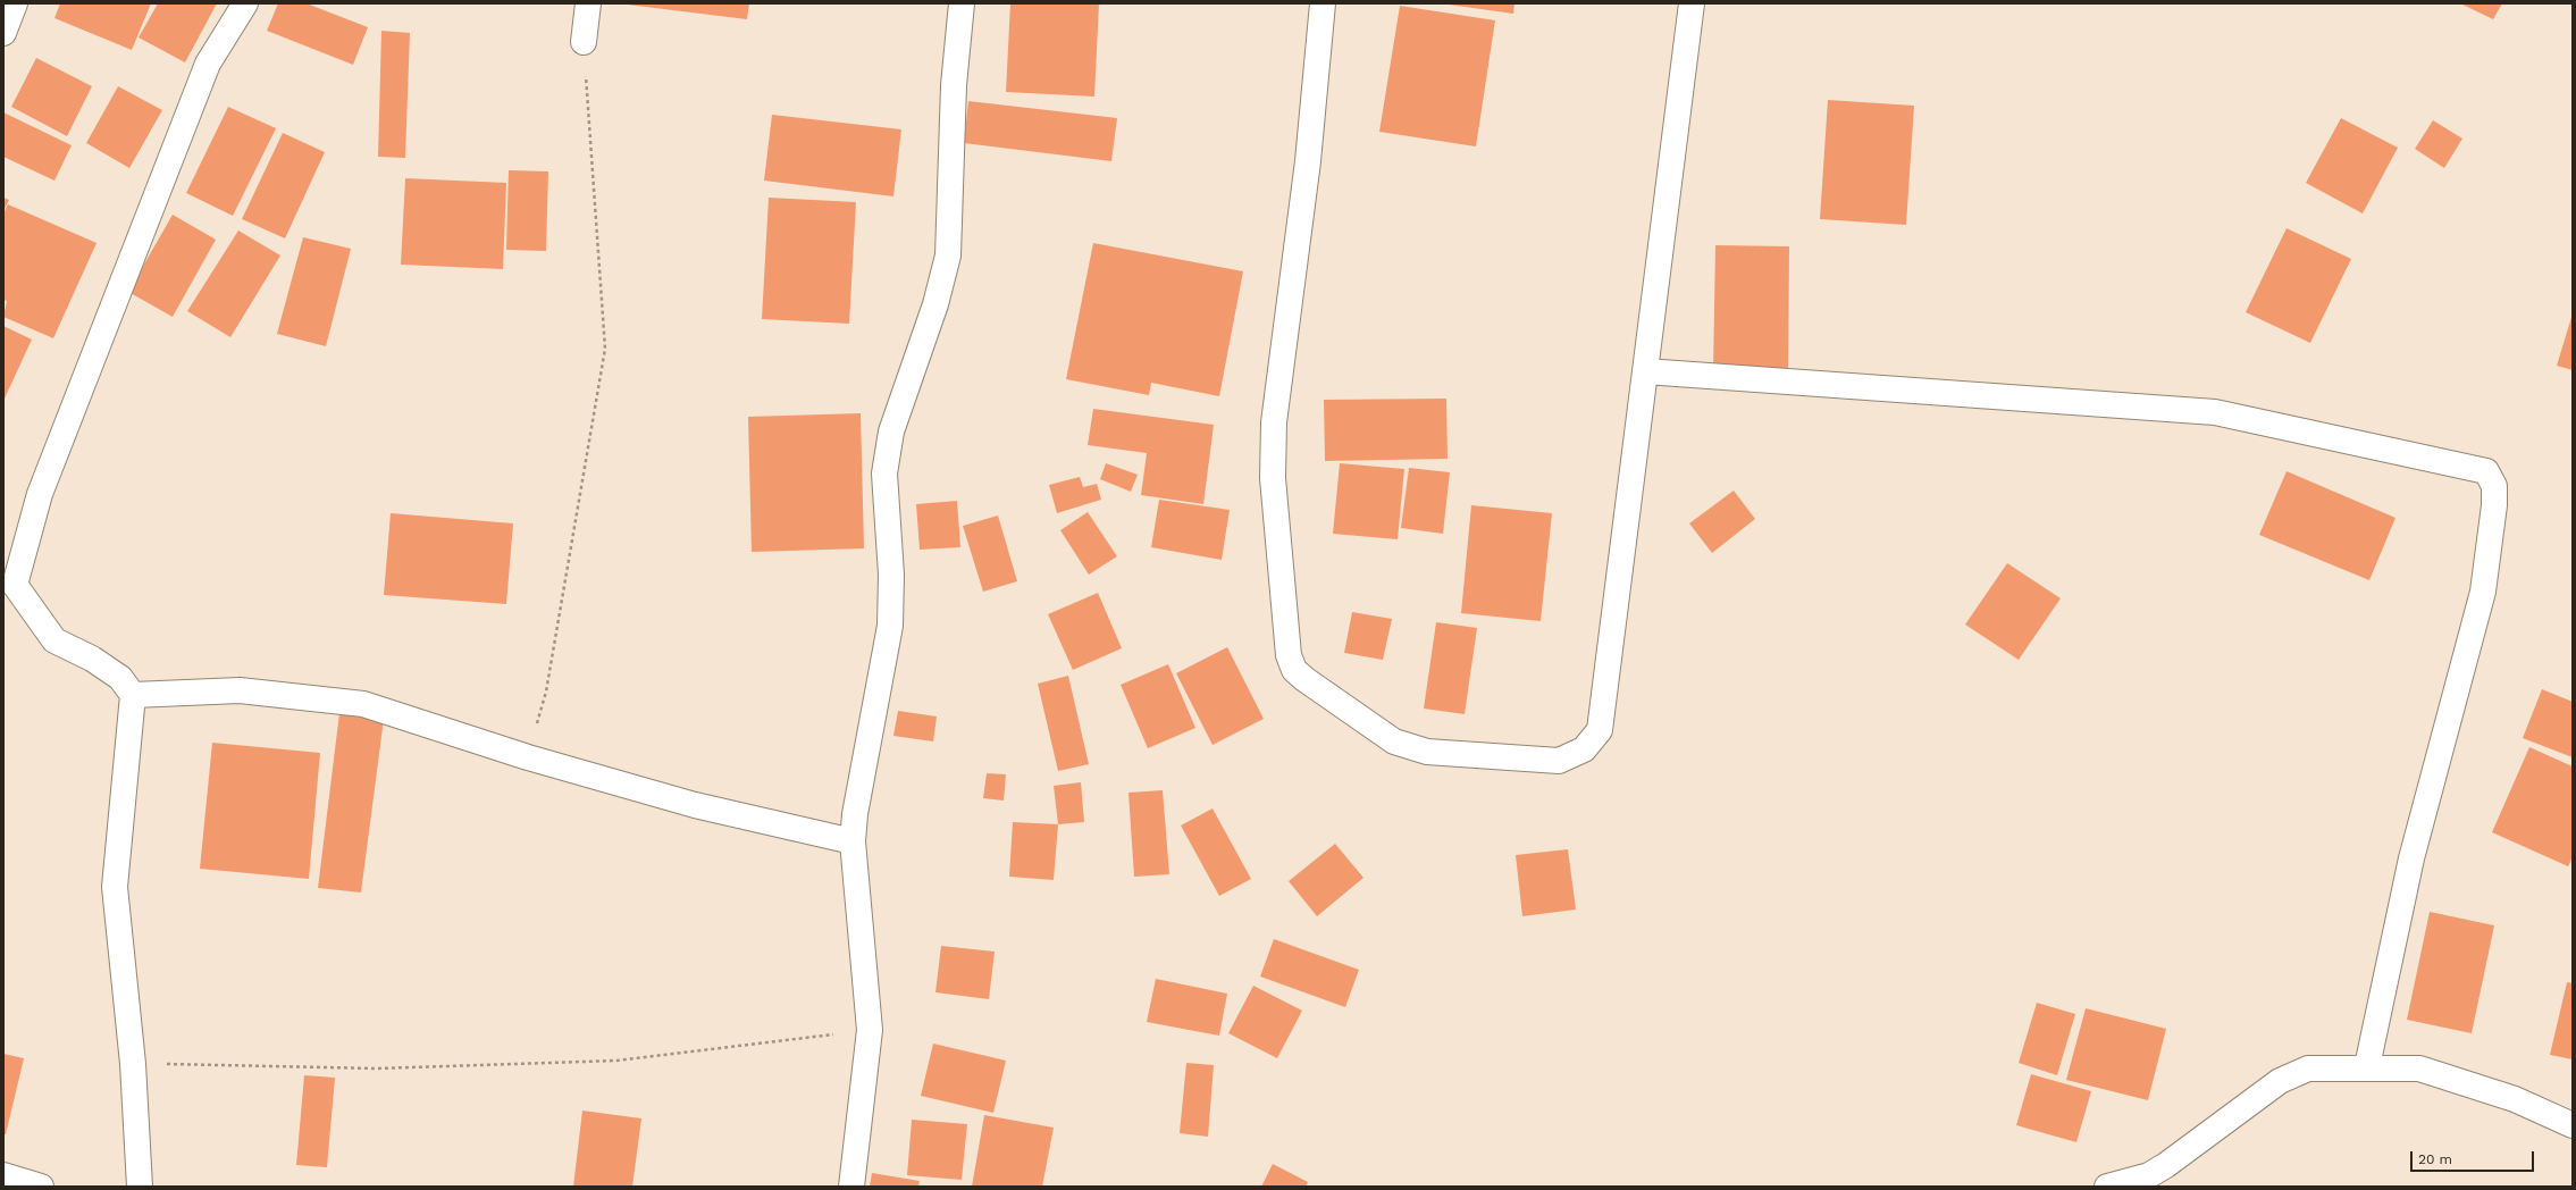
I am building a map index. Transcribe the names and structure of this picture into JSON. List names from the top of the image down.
{
  "scale_bar": "20 m"
}
